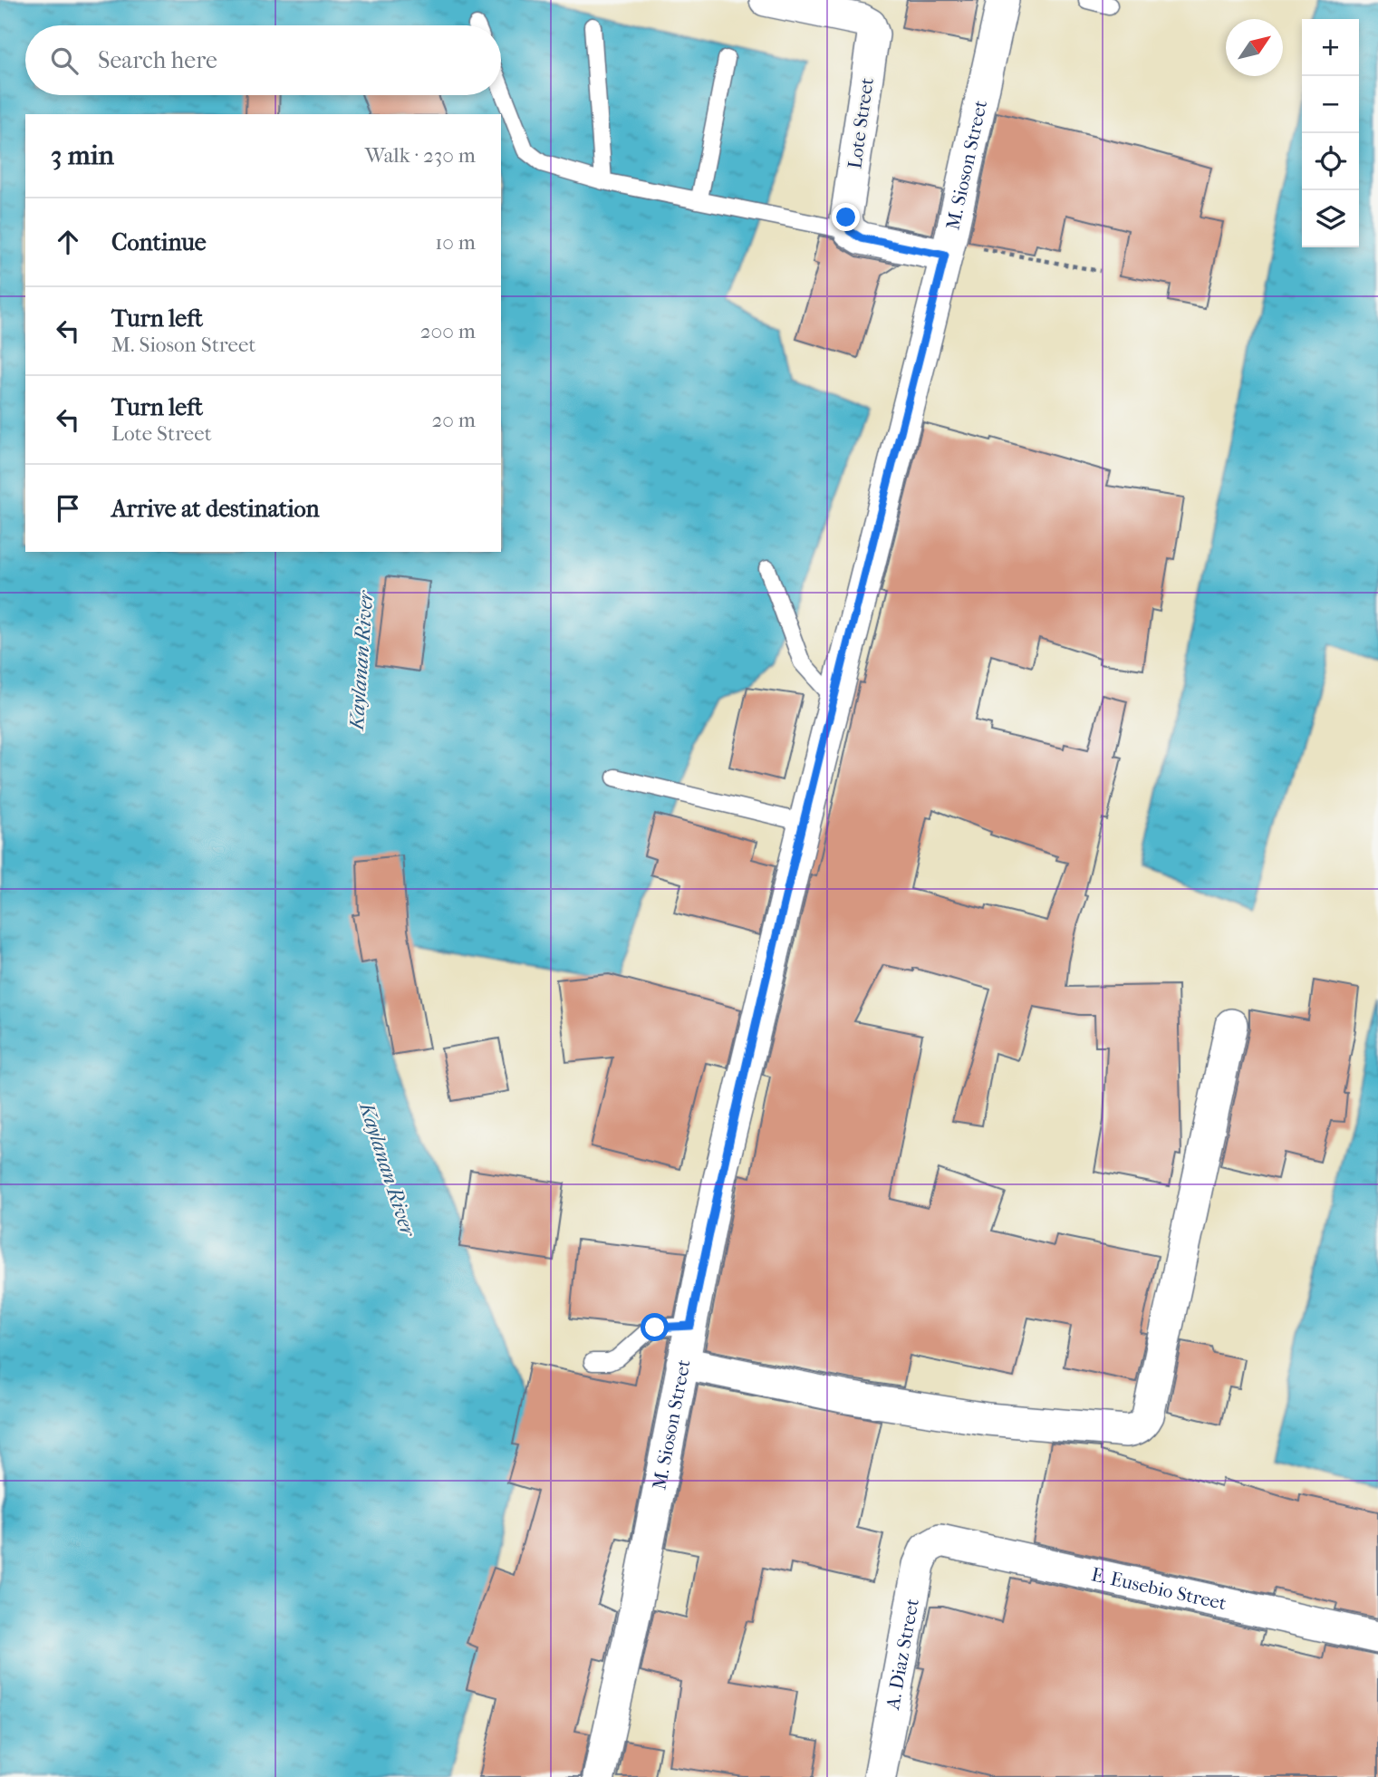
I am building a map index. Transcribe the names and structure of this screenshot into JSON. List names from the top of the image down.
{
  "streets": {
    "street": [
      "Lote Street",
      "M. Sioson Street",
      "E. Eusebio Street",
      "A. Diaz Street"
    ]
  },
  "crossings": [
    ["E. Eusebio Street", "A. Diaz Street"]
  ],
  "water": ["Kaylanan River"],
  "north": "top right",
  "page": {
    "map_buttons": ["+", "−"],
    "search": "Search here",
    "heading": ["3 min", "Walk · 230 m"],
    "list": [
      ["Continue", "10 m"],
      ["Turn left", "M. Sioson Street", "200 m"],
      ["Turn left", "Lote Street", "20 m"],
      "Arrive at destination"
    ]
  }
}
